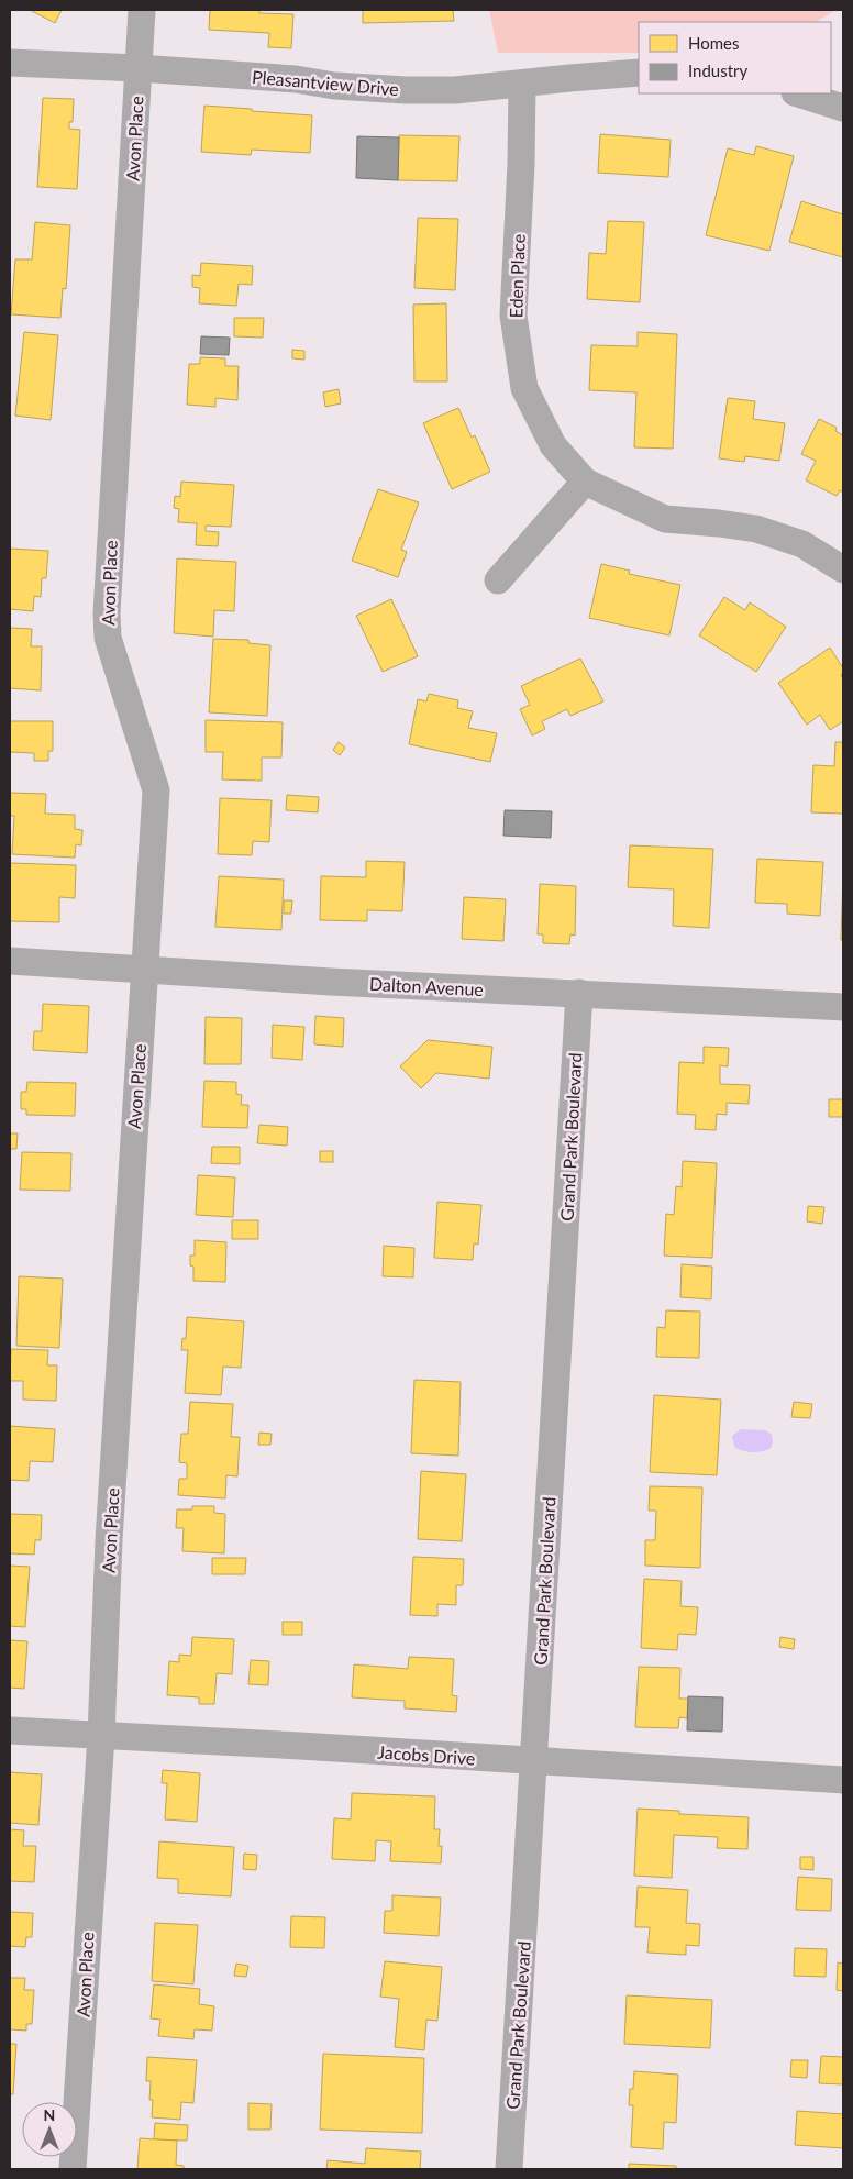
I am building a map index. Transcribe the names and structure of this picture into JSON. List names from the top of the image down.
{
  "streets": {
    "street": [
      "Pleasantview Drive",
      "Avon Place",
      "Eden Place",
      "Dalton Avenue",
      "Grand Park Boulevard",
      "Jacobs Drive"
    ]
  },
  "crossings": [
    ["Pleasantview Drive", "Avon Place"],
    ["Pleasantview Drive", "Eden Place"],
    ["Avon Place", "Dalton Avenue"],
    ["Avon Place", "Jacobs Drive"],
    ["Dalton Avenue", "Grand Park Boulevard"],
    ["Grand Park Boulevard", "Jacobs Drive"]
  ],
  "legend": ["Homes", "Industry"],
  "north": "top"
}
